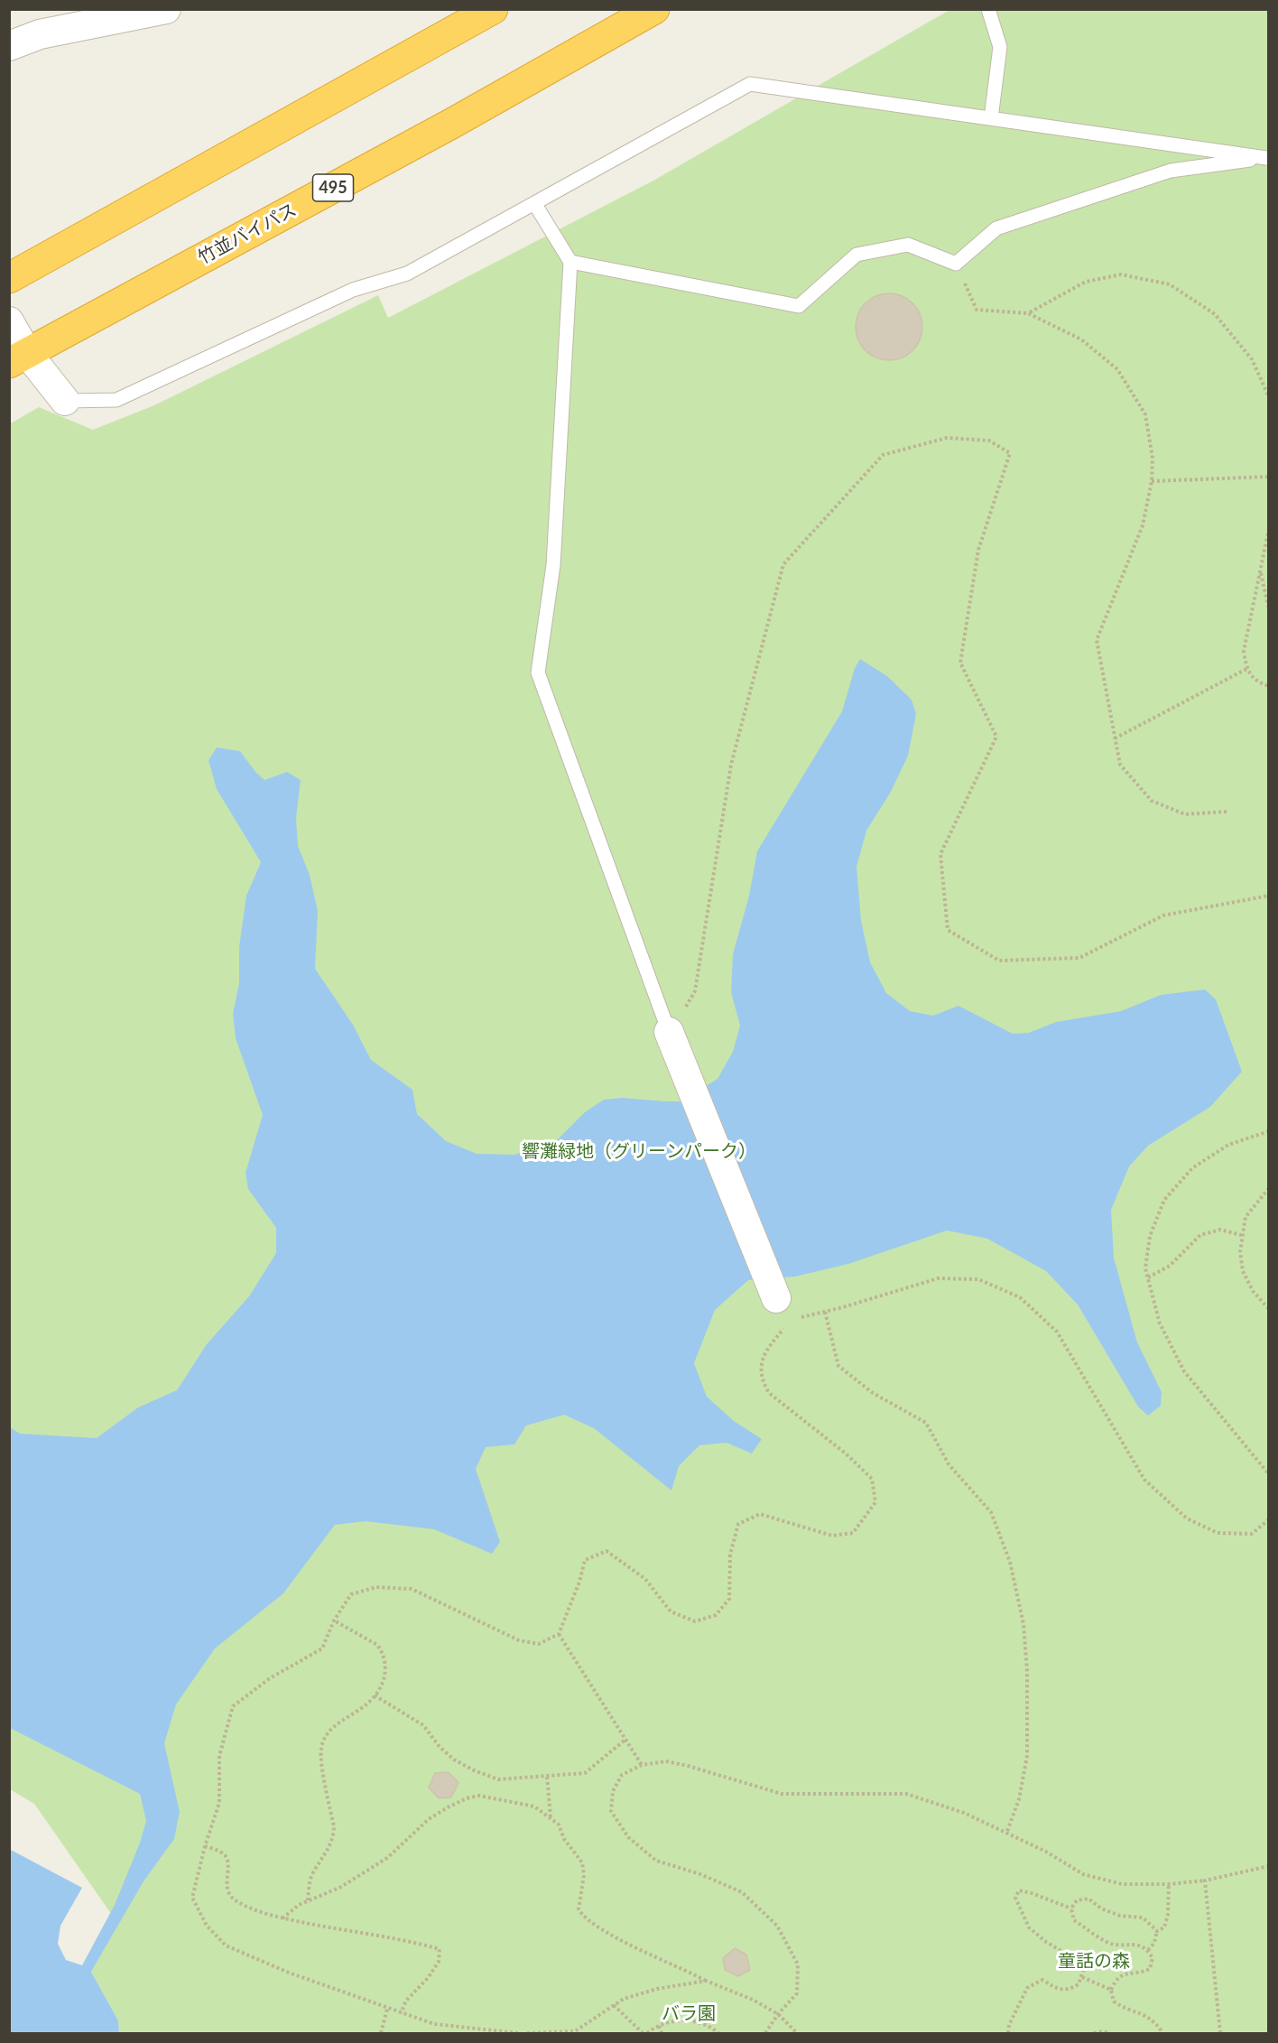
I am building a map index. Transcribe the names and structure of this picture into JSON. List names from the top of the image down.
{
  "streets": {
    "highway": ["495", "竹並バイパス"]
  },
  "parks": ["響灘緑地（グリーンパーク）", "童話の森", "バラ園"]
}
